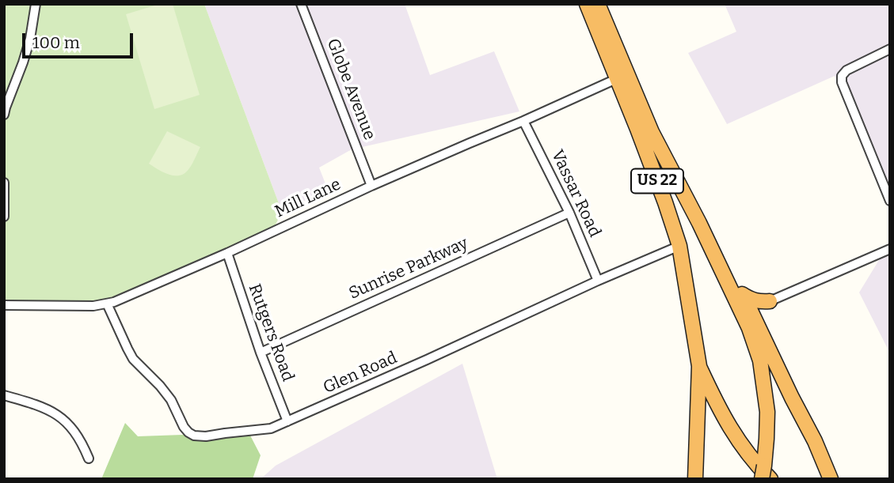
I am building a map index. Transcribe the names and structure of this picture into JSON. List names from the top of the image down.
{
  "streets": {
    "highway": ["US 22"],
    "street": [
      "Globe Avenue",
      "Vassar Road",
      "Mill Lane",
      "Sunrise Parkway",
      "Rutgers Road",
      "Glen Road"
    ]
  },
  "crossings": [
    ["Globe Avenue", "Mill Lane"],
    ["US 22", "Mill Lane"],
    ["US 22", "Glen Road"],
    ["Vassar Road", "Mill Lane"],
    ["Vassar Road", "Sunrise Parkway"],
    ["Vassar Road", "Glen Road"],
    ["Mill Lane", "Rutgers Road"],
    ["Mill Lane", "Glen Road"],
    ["Sunrise Parkway", "Rutgers Road"],
    ["Rutgers Road", "Glen Road"]
  ],
  "scale_bar": "100 m"
}
